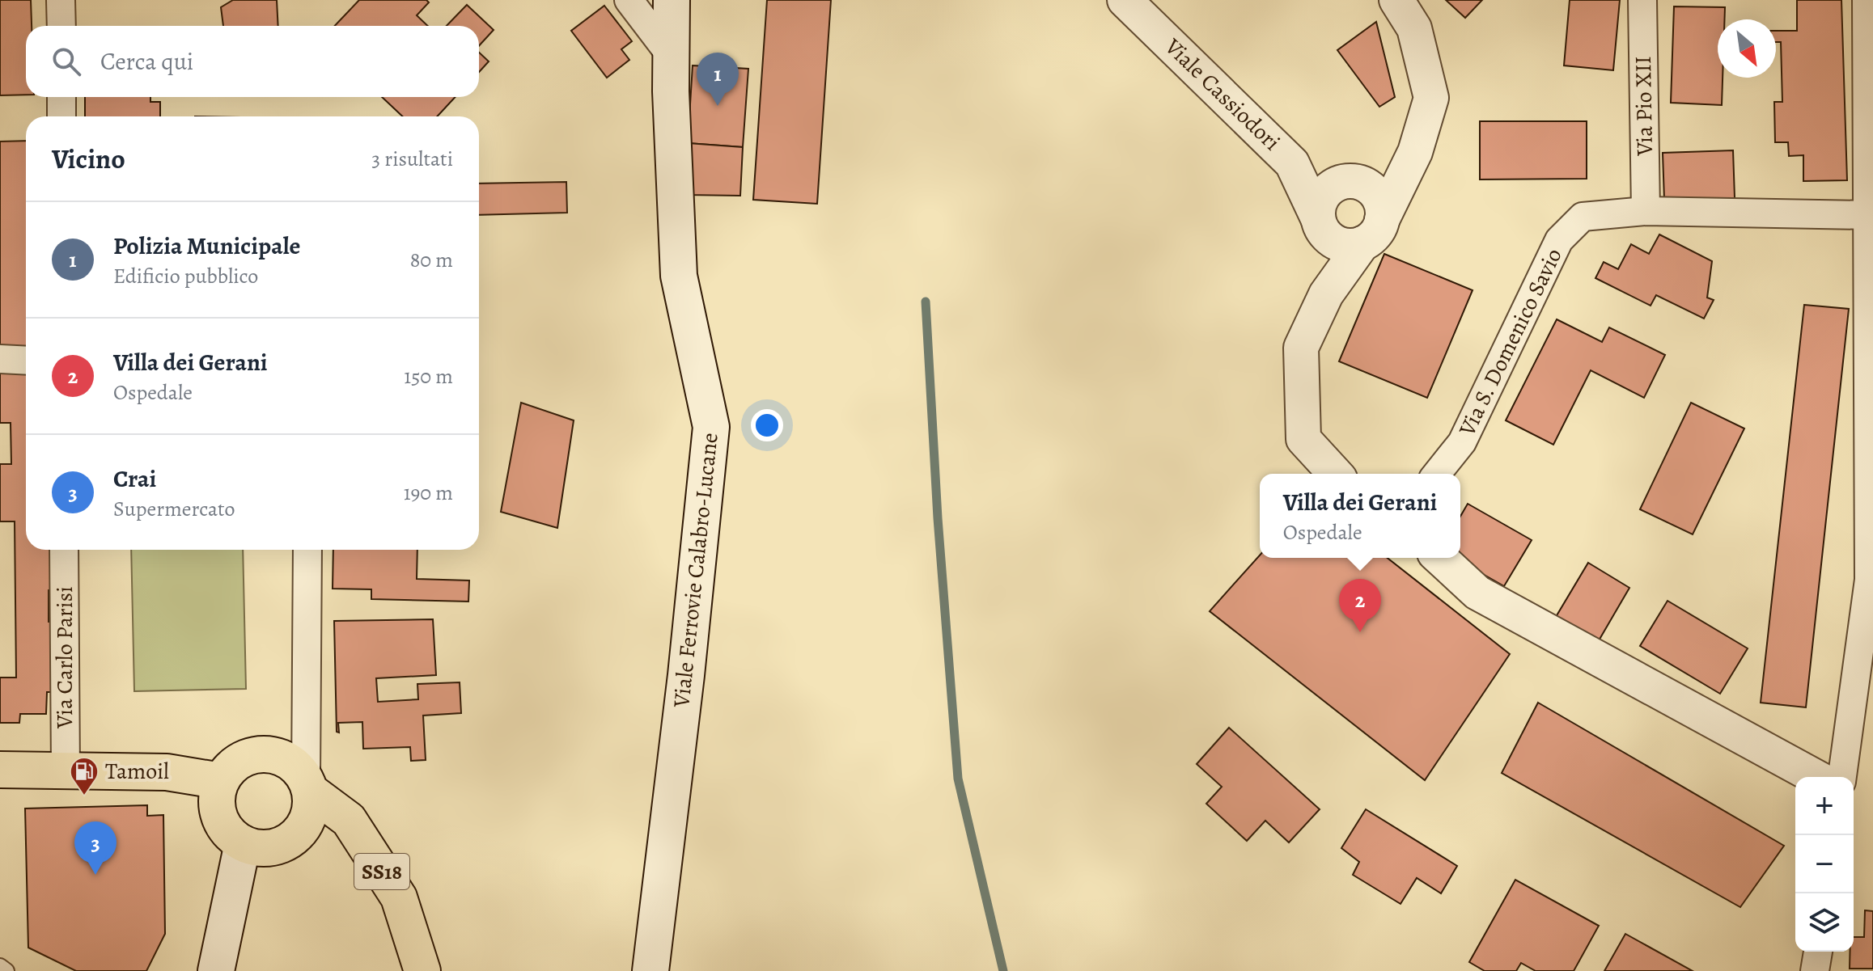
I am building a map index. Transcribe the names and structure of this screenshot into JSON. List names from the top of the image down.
{
  "streets": {
    "main road": ["Viale Ferrovie Calabro-Lucane", "SS18"],
    "street": [
      "Viale Cassiodori",
      "Via Pio XII",
      "Via S. Domenico Savio",
      "Via Carlo Parisi"
    ]
  },
  "crossings": [
    ["Via Pio XII", "Via S. Domenico Savio"]
  ],
  "places": {
    "fuel station": ["Tamoil"]
  },
  "north": "bottom right",
  "page": {
    "search": "Cerca qui",
    "pins": ["1", "2", "3"],
    "heading": ["Vicino", "3 risultati"],
    "list": [
      {
        "mark": "1",
        "name": "Polizia Municipale",
        "note": "Edificio pubblico",
        "value": "80 m"
      },
      {
        "mark": "2",
        "name": "Villa dei Gerani",
        "note": "Ospedale",
        "value": "150 m"
      },
      {
        "mark": "3",
        "name": "Crai",
        "note": "Supermercato",
        "value": "190 m"
      }
    ],
    "popup": ["Villa dei Gerani", "Ospedale"],
    "map_buttons": ["+", "−"]
  }
}
